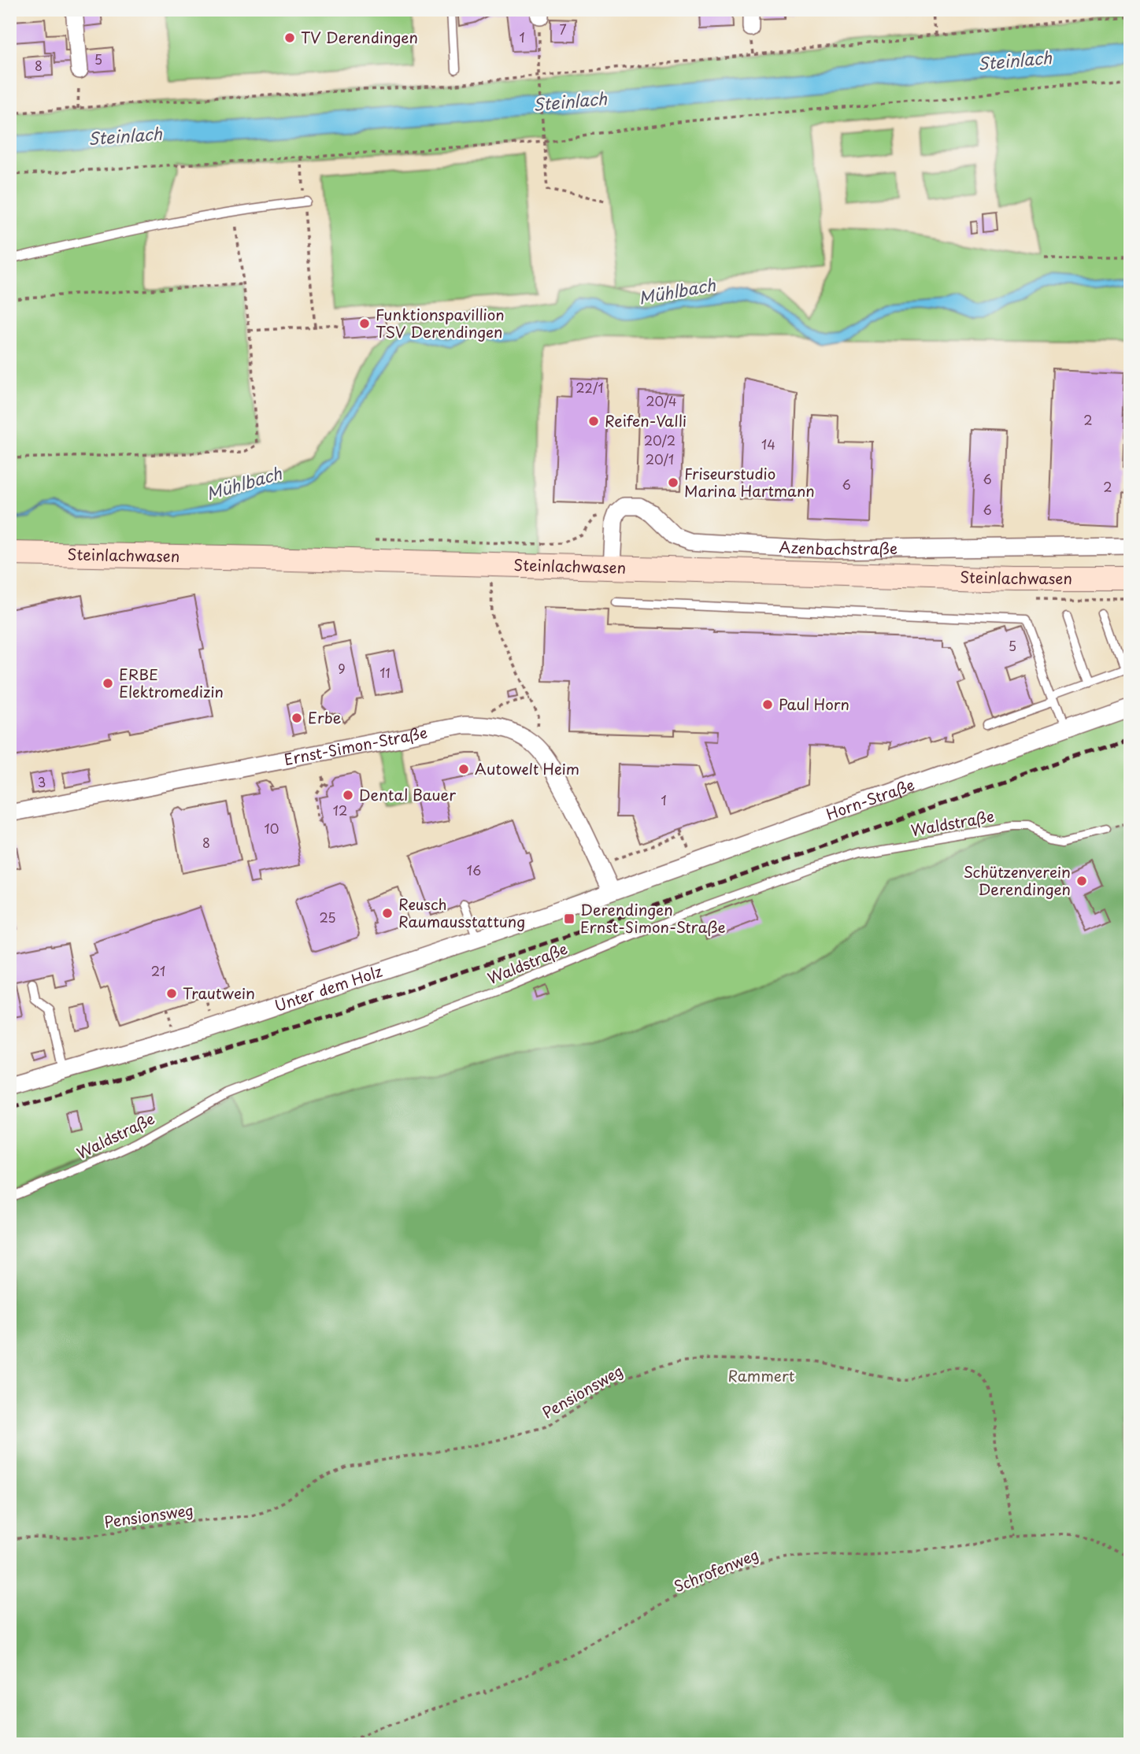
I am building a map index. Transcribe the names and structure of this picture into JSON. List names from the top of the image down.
{
  "streets": {
    "street": [
      "Azenbachstraße",
      "Steinlachwasen",
      "Ernst-Simon-Straße",
      "Horn-Straße",
      "Unter dem Holz"
    ],
    "lane": ["Waldstraße"],
    "path": ["Pensionsweg", "Schrofenweg"]
  },
  "crossings": [
    ["Ernst-Simon-Straße", "Horn-Straße"],
    ["Ernst-Simon-Straße", "Unter dem Holz"],
    ["Horn-Straße", "Unter dem Holz"],
    ["Pensionsweg", "Schrofenweg"]
  ],
  "water": ["Steinlach", "Mühlbach"],
  "parks": ["Rammert"],
  "places": {
    "other": [
      "TV Derendingen",
      "Funktionspavillion TSV Derendingen",
      "Reifen-Valli",
      "Friseurstudio Marina Hartmann",
      "ERBE Elektromedizin",
      "Paul Horn",
      "Erbe",
      "Autowelt Heim",
      "Dental Bauer",
      "Schützenverein Derendingen",
      "Reusch Raumausstattung",
      "Trautwein"
    ],
    "transit": ["Derendingen Ernst-Simon-Straße"]
  },
  "house_numbers": [
    "7",
    "1",
    "5",
    "8",
    "22/1",
    "20/4",
    "2",
    "20/2",
    "14",
    "20/1",
    "6",
    "6",
    "2",
    "6",
    "5",
    "9",
    "11",
    "3",
    "1",
    "12",
    "10",
    "8",
    "16",
    "25",
    "21"
  ]
}
